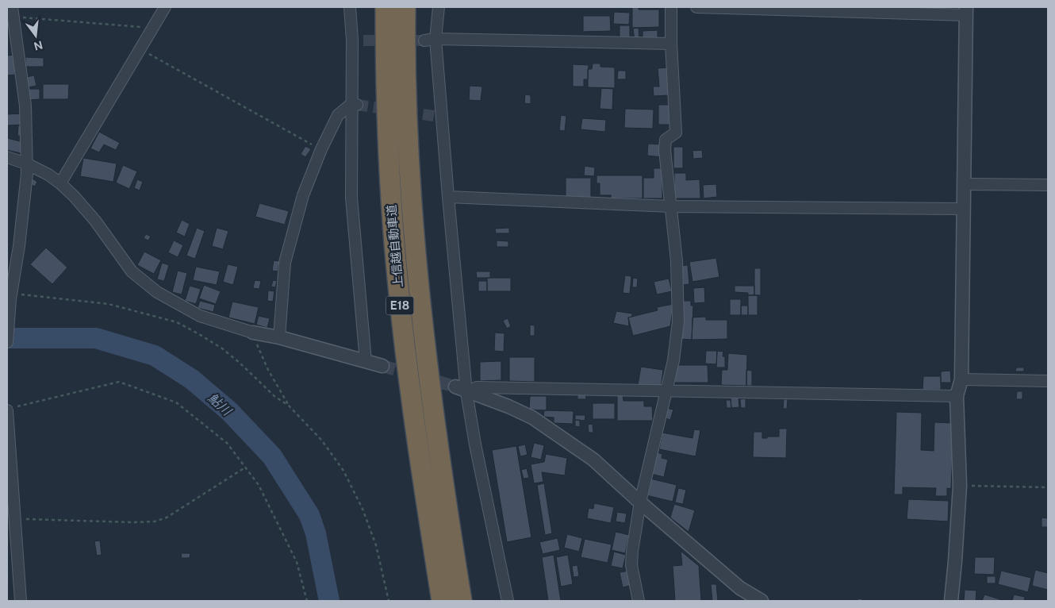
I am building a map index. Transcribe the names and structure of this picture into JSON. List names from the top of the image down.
{
  "streets": {
    "highway": ["上信越自動車道", "E18"]
  },
  "water": ["鮎川"],
  "north": "bottom"
}
